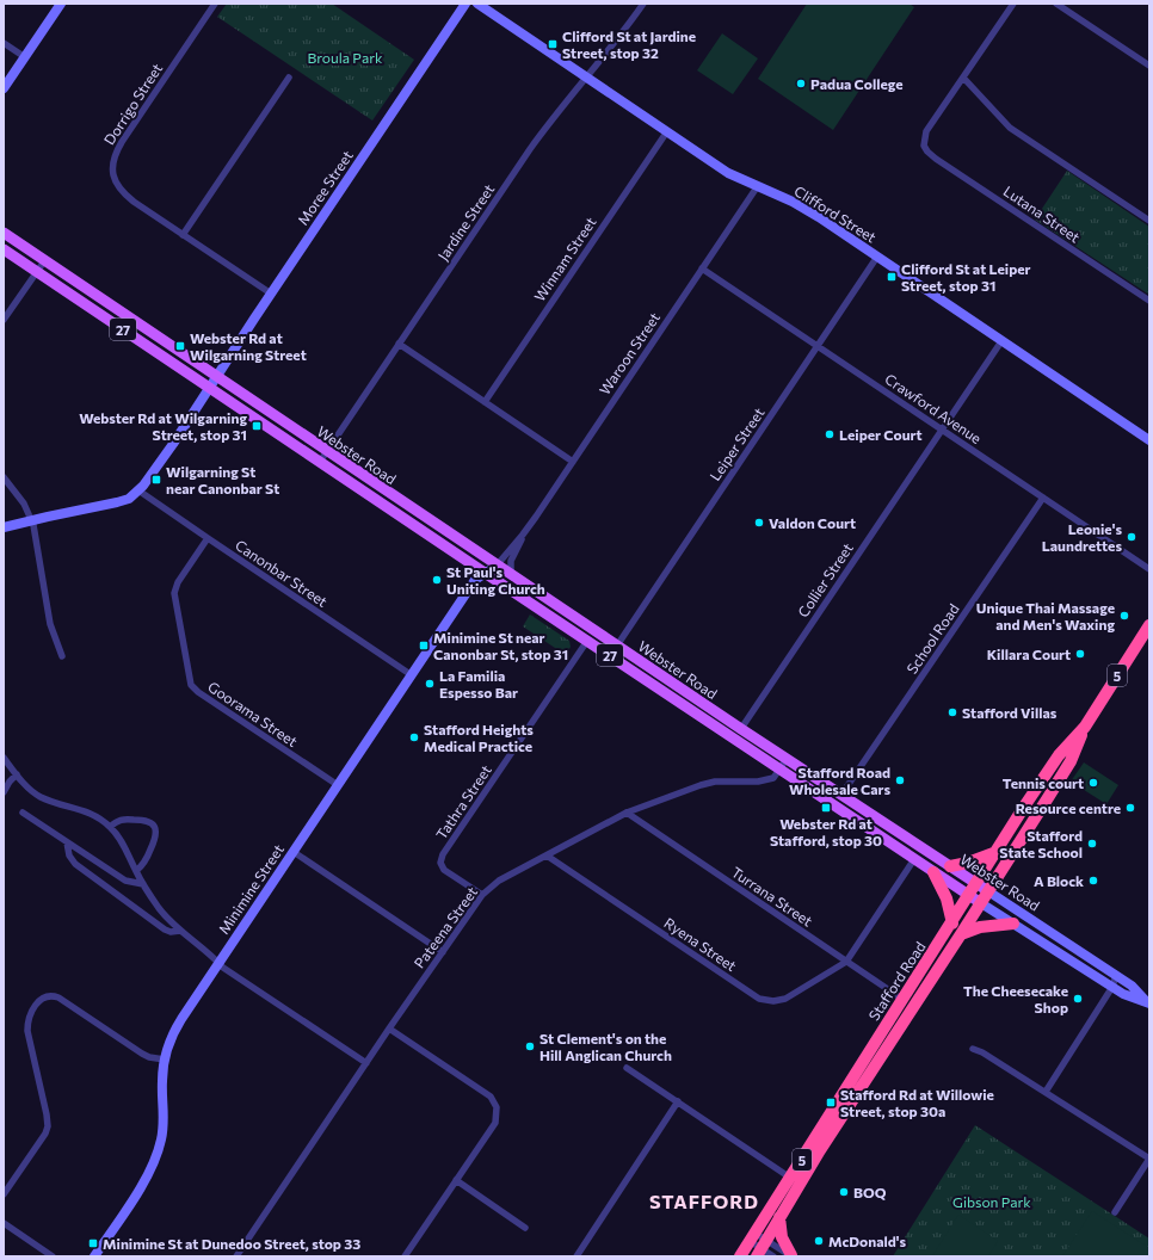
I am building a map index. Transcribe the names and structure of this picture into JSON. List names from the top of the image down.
{
  "streets": {
    "highway": ["5", "Stafford Road"],
    "main road": ["27", "Webster Road"],
    "street": [
      "Dorrigo Street",
      "Moree Street",
      "Clifford Street",
      "Lutana Street",
      "Jardine Street",
      "Winnam Street",
      "Waroon Street",
      "Crawford Avenue",
      "Leiper Street",
      "Canonbar Street",
      "Collier Street",
      "School Road",
      "Goorama Street",
      "Tathra Street",
      "Minimine Street",
      "Turrana Street",
      "Pateena Street",
      "Ryena Street"
    ]
  },
  "crossings": [
    ["Dorrigo Street", "Moree Street"],
    ["Moree Street", "Webster Road"],
    ["Moree Street", "Canonbar Street"],
    ["Clifford Street", "Jardine Street"],
    ["Clifford Street", "Winnam Street"],
    ["Clifford Street", "Waroon Street"],
    ["Clifford Street", "Leiper Street"],
    ["Clifford Street", "Collier Street"],
    ["Jardine Street", "Webster Road"],
    ["Waroon Street", "Crawford Avenue"],
    ["Waroon Street", "Webster Road"],
    ["Waroon Street", "Minimine Street"],
    ["Crawford Avenue", "Leiper Street"],
    ["Crawford Avenue", "Collier Street"],
    ["Crawford Avenue", "School Road"],
    ["Leiper Street", "Webster Road"],
    ["Webster Road", "Collier Street"],
    ["Webster Road", "School Road"],
    ["Webster Road", "Tathra Street"],
    ["Webster Road", "Minimine Street"],
    ["Webster Road", "Pateena Street"],
    ["Webster Road", "Stafford Road"],
    ["Canonbar Street", "Goorama Street"],
    ["Canonbar Street", "Minimine Street"],
    ["Goorama Street", "Minimine Street"],
    ["Tathra Street", "Pateena Street"],
    ["Turrana Street", "Pateena Street"],
    ["Turrana Street", "Ryena Street"],
    ["Turrana Street", "Stafford Road"],
    ["Pateena Street", "Ryena Street"]
  ],
  "districts": ["STAFFORD"],
  "parks": ["Broula Park", "Gibson Park"],
  "places": {
    "transit": [
      "Clifford St at Jardine Street, stop 32",
      "Clifford St at Leiper Street, stop 31",
      "Webster Rd at Wilgarning Street",
      "Webster Rd at Wilgarning Street, stop 31",
      "Wilgarning St near Canonbar St",
      "Minimine St near Canonbar St, stop 31",
      "Webster Rd at Stafford, stop 30",
      "Stafford Rd at Willowie Street, stop 30a",
      "Minimine St at Dunedoo Street, stop 33"
    ],
    "other": [
      "Padua College",
      "Leiper Court",
      "Valdon Court",
      "Leonie's Laundrettes",
      "St Paul's Uniting Church",
      "Unique Thai Massage and Men's Waxing",
      "Killara Court",
      "La Familia Espesso Bar",
      "Stafford Villas",
      "Stafford Heights Medical Practice",
      "Stafford Road Wholesale Cars",
      "Tennis court",
      "Resource centre",
      "Stafford State School",
      "A Block",
      "The Cheesecake Shop",
      "St Clement's on the Hill Anglican Church",
      "BOQ",
      "McDonald's"
    ]
  }
}
